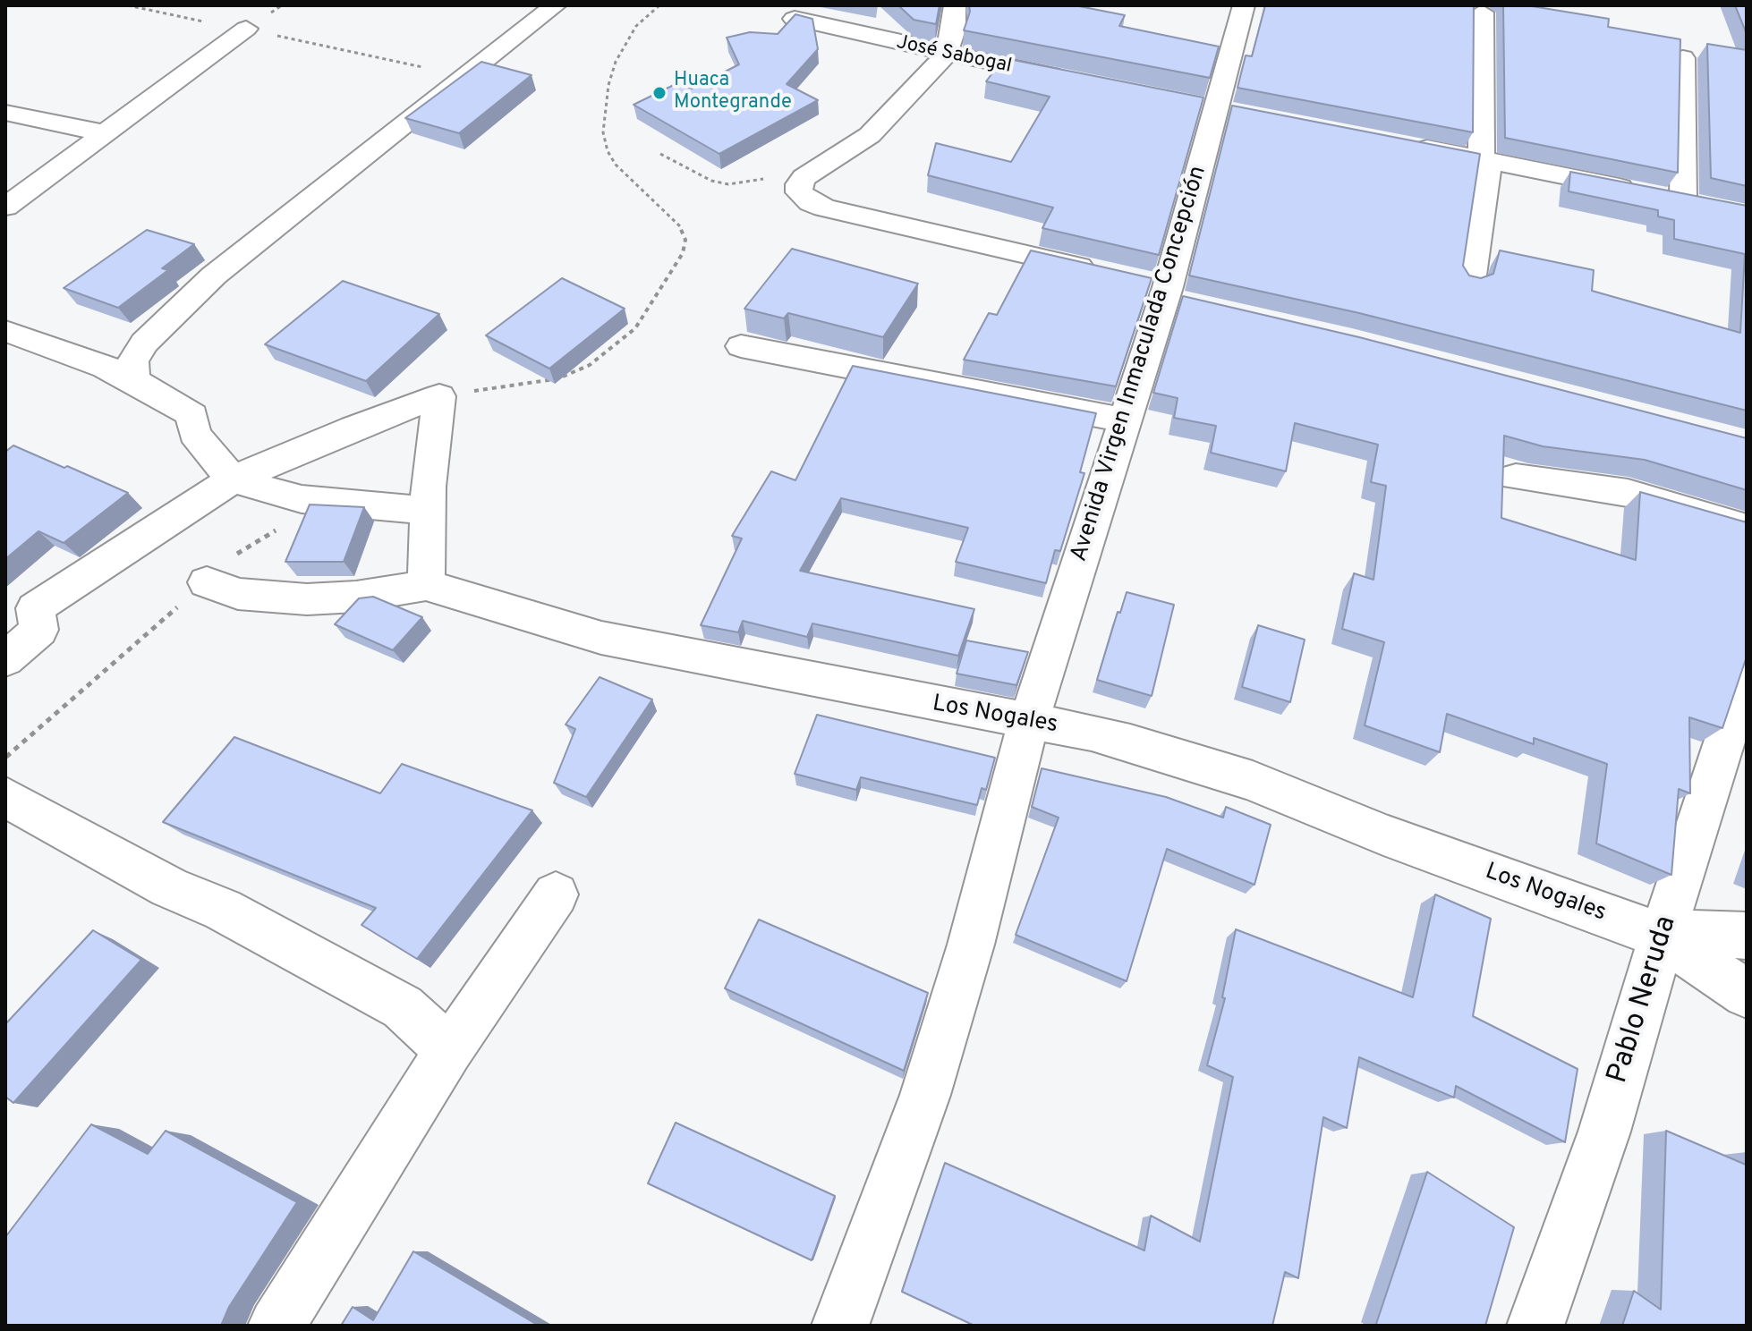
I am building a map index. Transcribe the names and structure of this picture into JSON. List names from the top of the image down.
{
  "streets": {
    "street": [
      "José Sabogal",
      "Avenida Virgen Inmaculada Concepción",
      "Los Nogales",
      "Pablo Neruda"
    ]
  },
  "crossings": [
    ["Avenida Virgen Inmaculada Concepción", "Los Nogales"],
    ["Los Nogales", "Pablo Neruda"]
  ],
  "places": ["Huaca Montegrande"]
}
